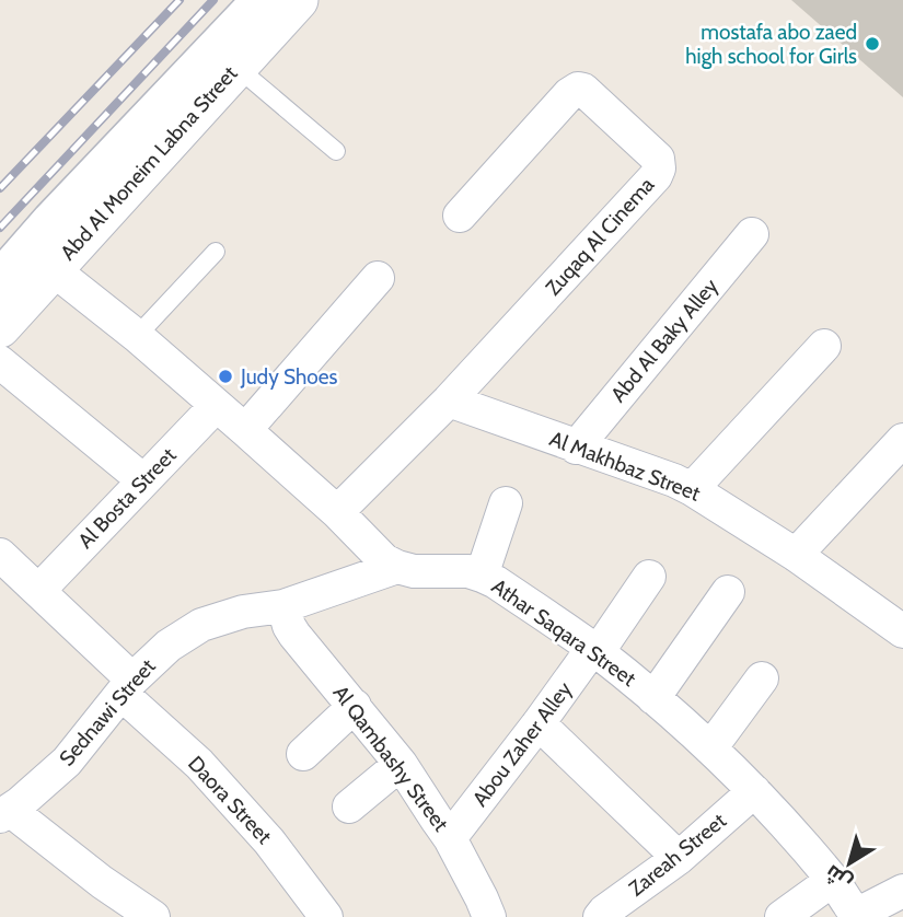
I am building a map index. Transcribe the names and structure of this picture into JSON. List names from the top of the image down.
{
  "streets": {
    "street": [
      "Abd Al Moneim Labna Street",
      "Zuqaq Al Cinema",
      "Abd Al Baky Alley",
      "Al Makhbaz Street",
      "Al Bosta Street",
      "Athar Saqara Street",
      "Sednawi Street",
      "Abou Zaher Alley",
      "Al Qambashy Street",
      "Daora Street",
      "Zareah Street"
    ]
  },
  "crossings": [
    ["Zuqaq Al Cinema", "Al Makhbaz Street"],
    ["Abd Al Baky Alley", "Al Makhbaz Street"],
    ["Al Bosta Street", "Daora Street"],
    ["Athar Saqara Street", "Sednawi Street"],
    ["Athar Saqara Street", "Abou Zaher Alley"],
    ["Athar Saqara Street", "Zareah Street"],
    ["Sednawi Street", "Al Qambashy Street"],
    ["Sednawi Street", "Daora Street"],
    ["Abou Zaher Alley", "Al Qambashy Street"]
  ],
  "places": ["mostafa abo zaed high school for Girls", "Judy Shoes"],
  "north": "bottom left"
}
